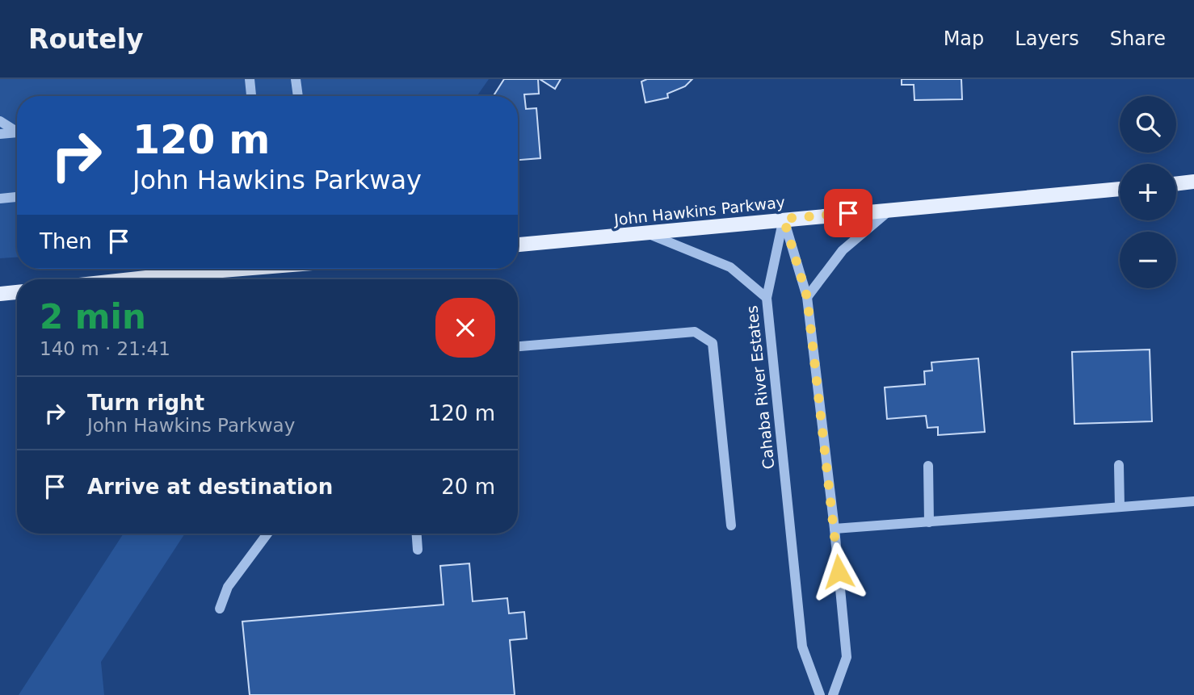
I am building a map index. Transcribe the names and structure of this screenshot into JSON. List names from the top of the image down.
{
  "streets": {
    "main road": ["John Hawkins Parkway"],
    "street": ["Cahaba River Estates"]
  },
  "crossings": [
    ["John Hawkins Parkway", "Cahaba River Estates"]
  ],
  "page": {
    "header": "Routely",
    "nav": ["Map", "Layers", "Share"],
    "map_buttons": ["+", "−"],
    "turn": ["120 m", "John Hawkins Parkway"],
    "then": "Then",
    "heading": ["2 min", "140 m · 21:41"],
    "list": [
      {
        "name": "Turn right",
        "note": "John Hawkins Parkway",
        "value": "120 m"
      },
      {
        "name": "Arrive at destination",
        "value": "20 m"
      }
    ]
  }
}
